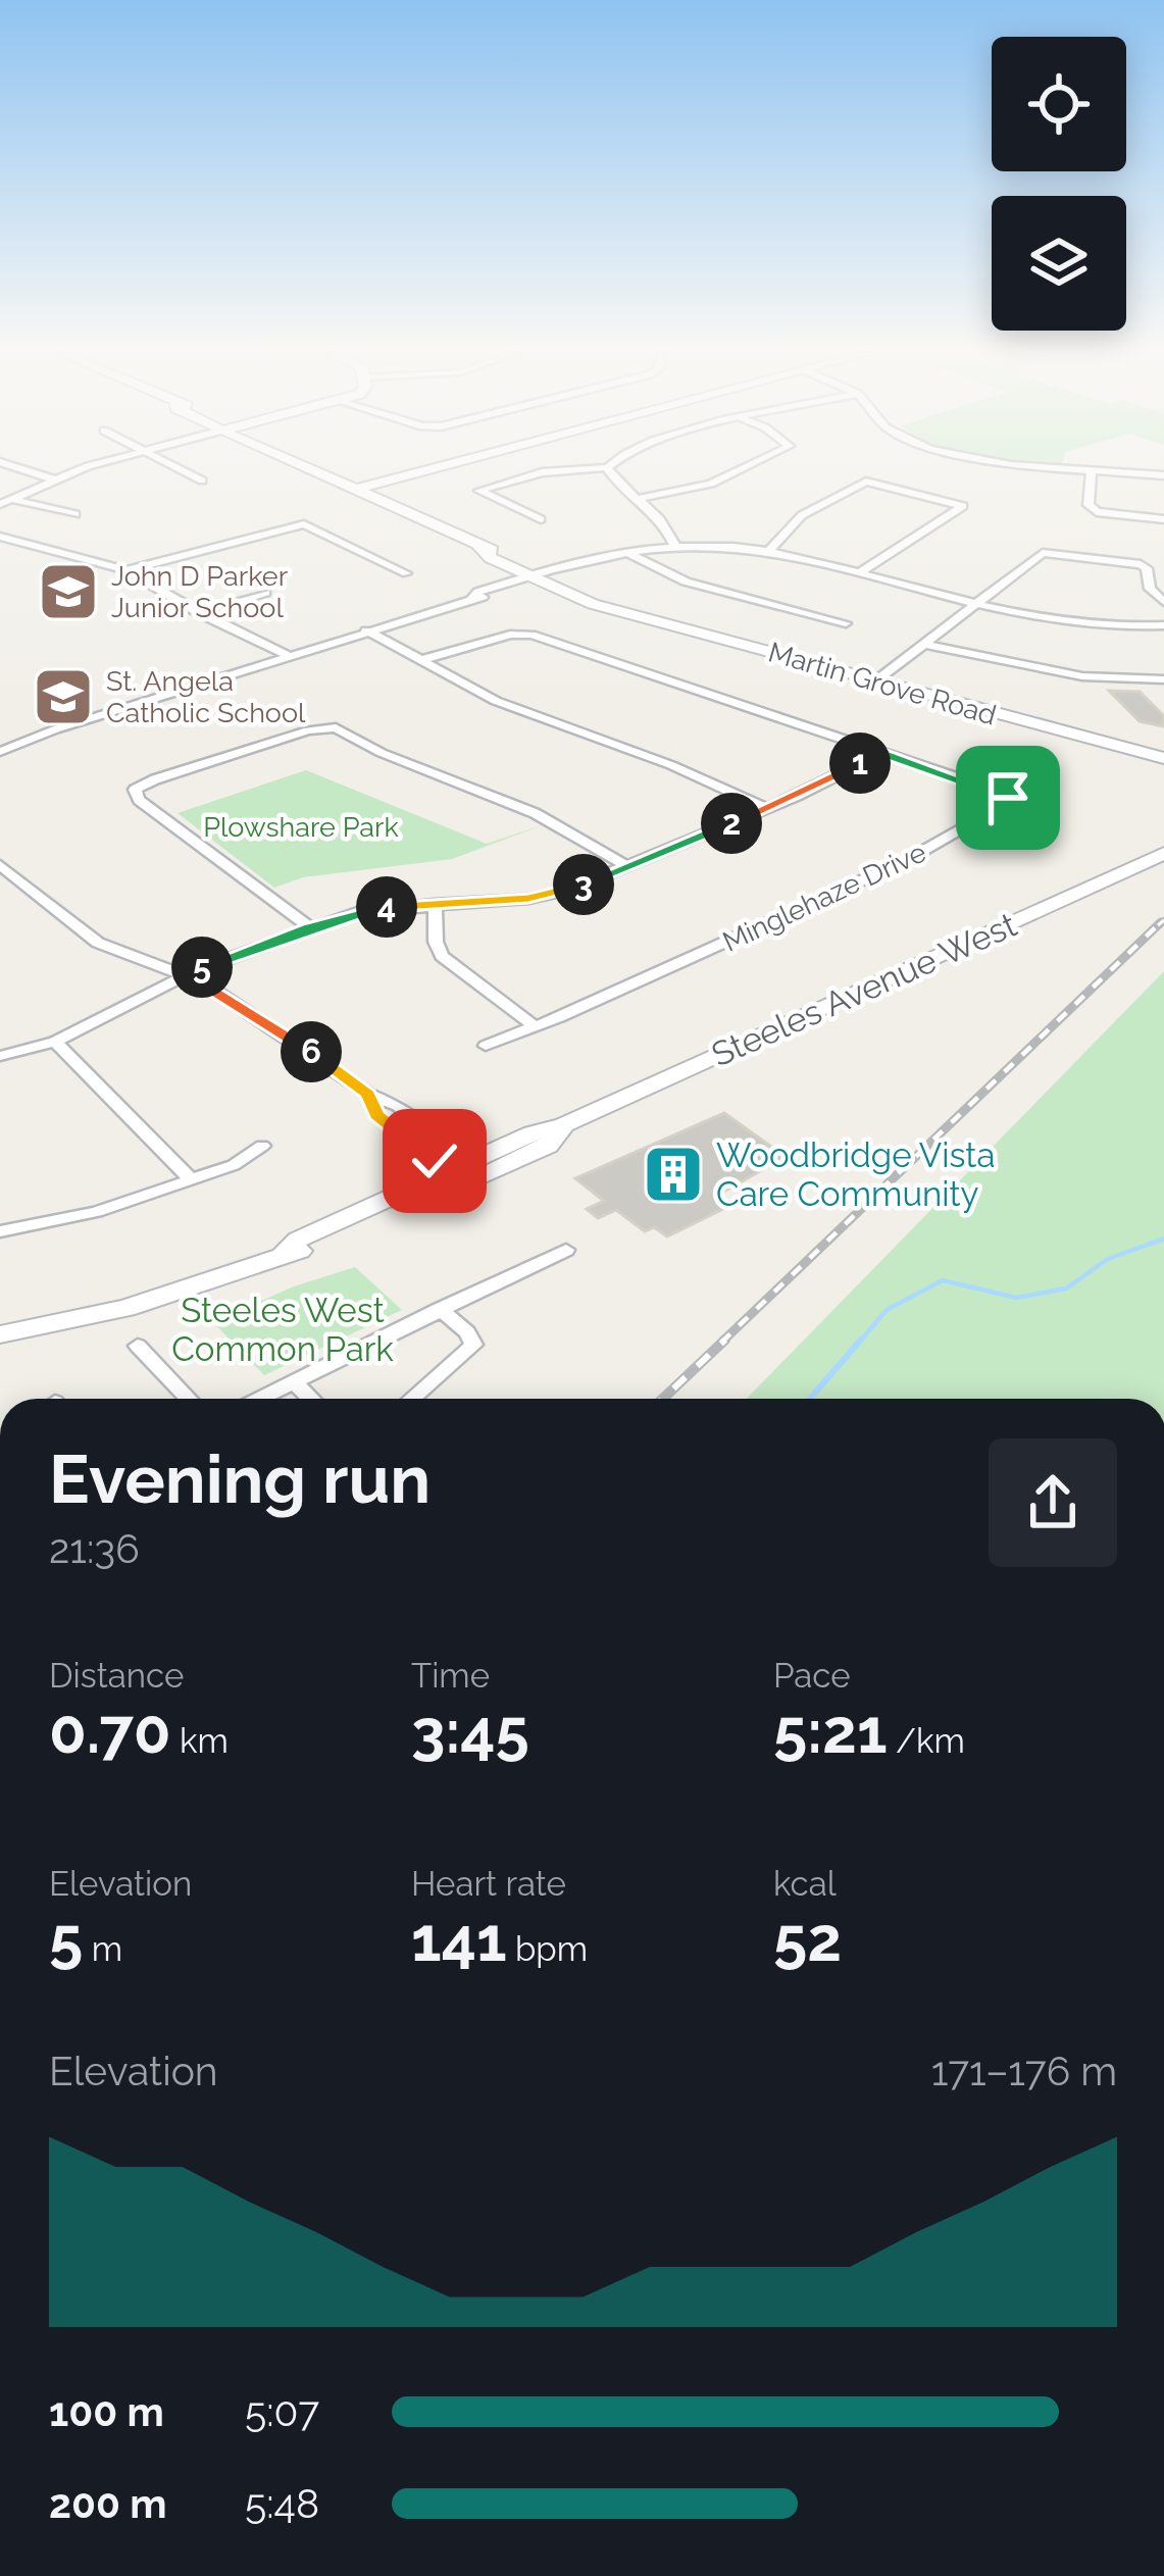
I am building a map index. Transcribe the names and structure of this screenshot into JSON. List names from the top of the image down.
{
  "streets": {
    "main road": ["Martin Grove Road", "Steeles Avenue West"],
    "street": ["Minglehaze Drive"]
  },
  "parks": ["Plowshare Park", "Steeles West Common Park"],
  "places": {
    "school or university": ["John D Parker Junior School", "St. Angela Catholic School"],
    "building": ["Woodbridge Vista Care Community"]
  },
  "page": {
    "pins": [
      "1",
      "2",
      "3",
      "4",
      "5",
      "6"
    ],
    "heading": ["Evening run", "21:36"],
    "stats": [
      ["Distance", "0.70 km"],
      ["Time", "3:45"],
      ["Pace", "5:21 /km"],
      ["Elevation", "5 m"],
      ["Heart rate", "141 bpm"],
      ["kcal", "52"]
    ],
    "chart": ["Elevation", "171–176 m"],
    "list": [
      {
        "name": "100 m",
        "note": "5:07"
      },
      {
        "name": "200 m",
        "note": "5:48"
      }
    ]
  }
}
